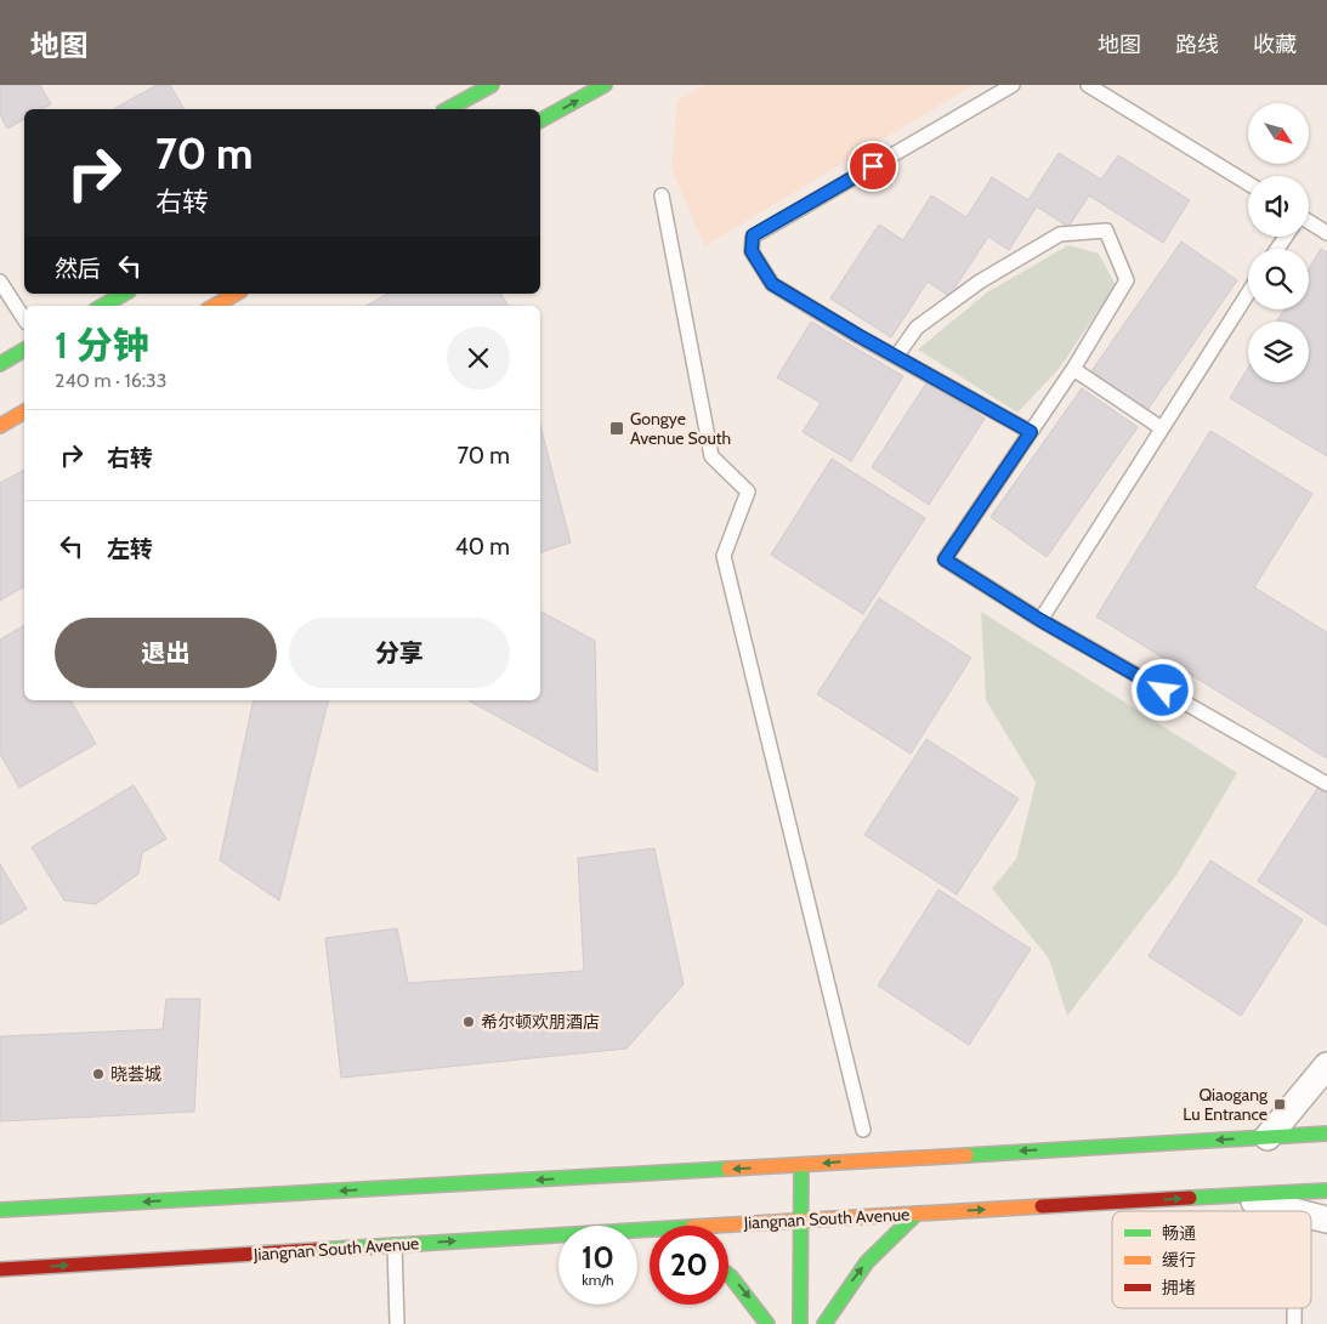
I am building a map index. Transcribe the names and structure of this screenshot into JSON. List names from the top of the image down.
{
  "streets": {
    "main road": ["Jiangnan South Avenue"]
  },
  "places": {
    "transit": ["Gongye Avenue South", "Qiaogang Lu Entrance"],
    "other": ["希尔顿欢朋酒店", "晓荟城"]
  },
  "legend": ["畅通", "缓行", "拥堵"],
  "north": "bottom right",
  "page": {
    "header": "地图",
    "nav": ["地图", "路线", "收藏"],
    "turn": ["70 m", "右转"],
    "then": "然后",
    "heading": ["1 分钟", "240 m · 16:33"],
    "list": [
      {
        "name": "右转",
        "value": "70 m"
      },
      {
        "name": "左转",
        "value": "40 m"
      }
    ],
    "buttons": ["退出", "分享"],
    "speed": "10 km/h",
    "limit": "20"
  }
}
